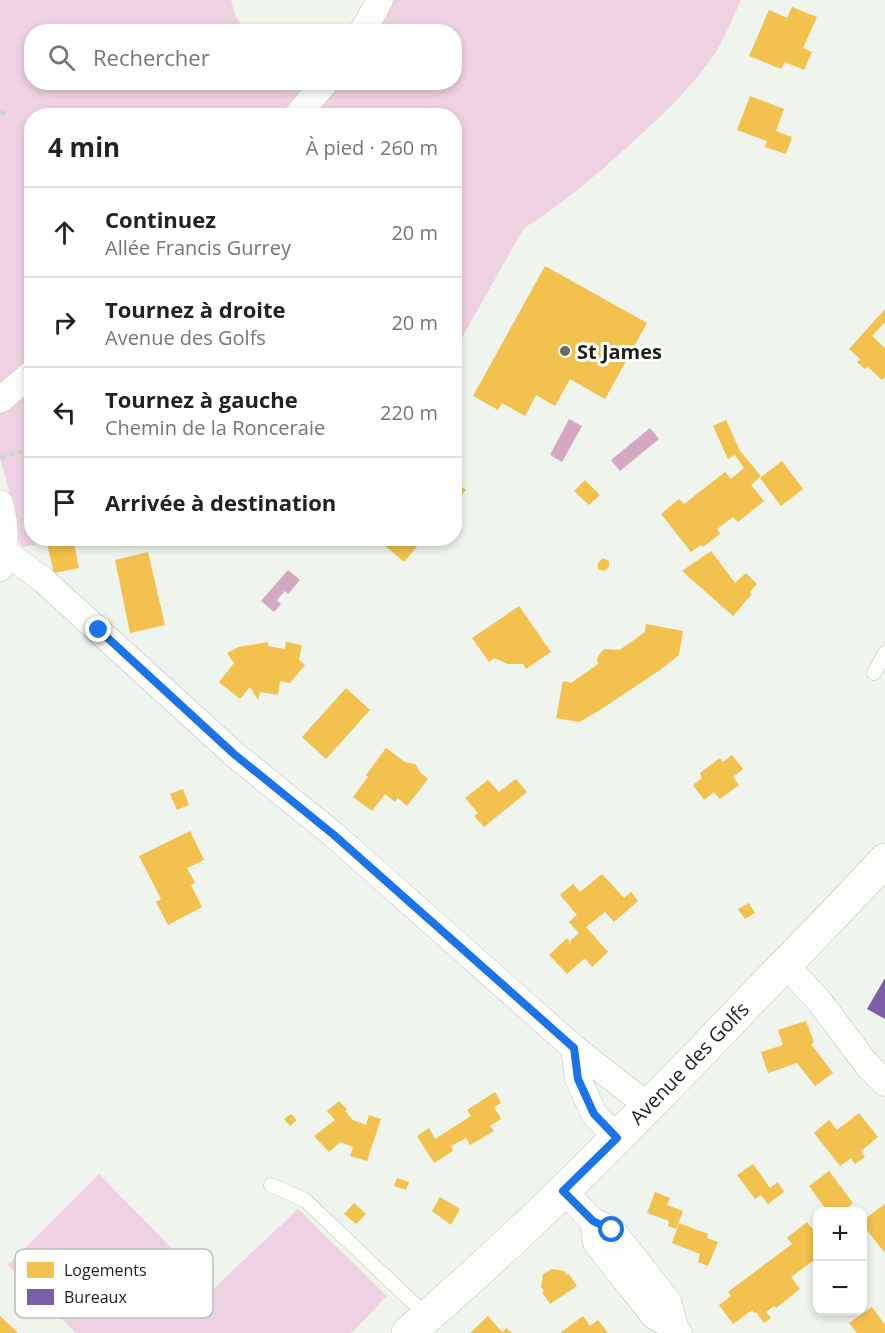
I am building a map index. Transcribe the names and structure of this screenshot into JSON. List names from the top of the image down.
{
  "streets": {
    "main road": ["Avenue des Golfs"]
  },
  "places": ["St James"],
  "legend": ["Logements", "Bureaux"],
  "page": {
    "search": "Rechercher",
    "heading": ["4 min", "À pied · 260 m"],
    "list": [
      ["Continuez", "Allée Francis Gurrey", "20 m"],
      ["Tournez à droite", "Avenue des Golfs", "20 m"],
      ["Tournez à gauche", "Chemin de la Ronceraie", "220 m"],
      "Arrivée à destination"
    ],
    "map_buttons": ["+", "−"]
  }
}
